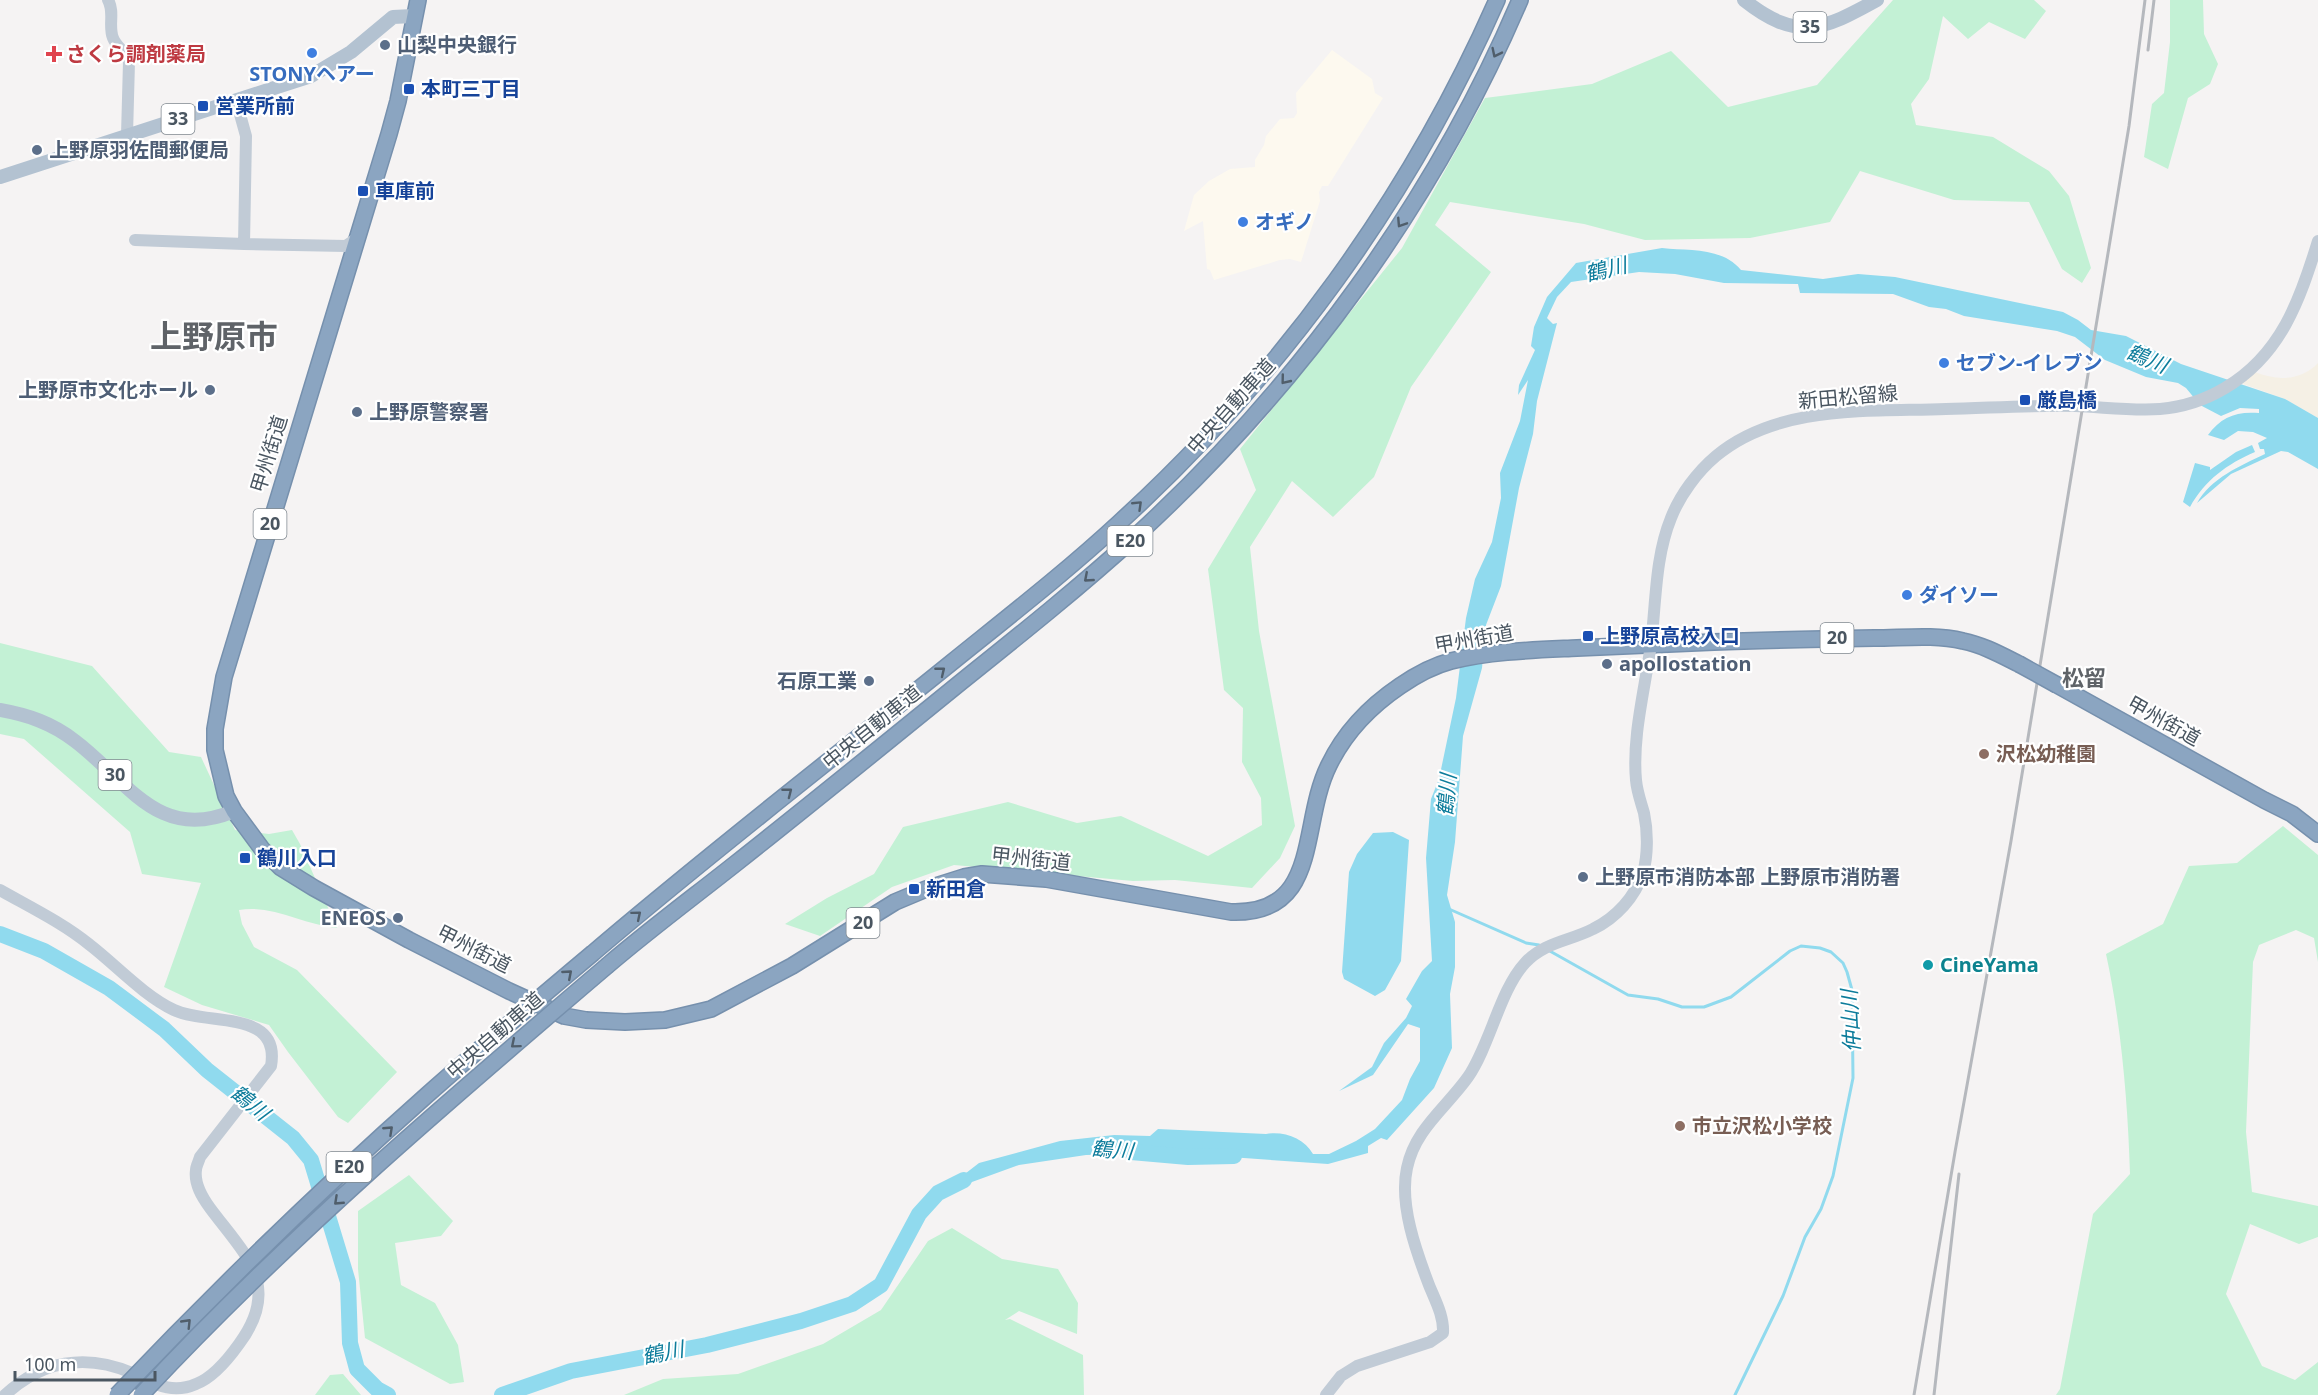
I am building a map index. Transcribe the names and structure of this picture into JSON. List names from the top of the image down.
{
  "streets": {
    "highway": [
      "中央自動車道",
      "甲州街道",
      "20",
      "E20"
    ],
    "main road": ["35", "33", "30"],
    "street": ["新田松留線"]
  },
  "crossings": [
    ["33", "甲州街道"],
    ["新田松留線", "甲州街道"],
    ["甲州街道", "30"]
  ],
  "districts": ["上野原市", "松留"],
  "water": ["鶴川", "仲山川"],
  "places": {
    "other": [
      "山梨中央銀行",
      "STONYヘアー",
      "上野原羽佐間郵便局",
      "オギノ",
      "セブン-イレブン",
      "上野原市文化ホール",
      "上野原警察署",
      "ダイソー",
      "apollostation",
      "石原工業",
      "沢松幼稚園",
      "上野原市消防本部 上野原市消防署",
      "ENEOS",
      "CineYama",
      "市立沢松小学校"
    ],
    "health": ["さくら調剤薬局"],
    "transit": [
      "本町三丁目",
      "営業所前",
      "車庫前",
      "厳島橋",
      "上野原高校入口",
      "鶴川入口",
      "新田倉"
    ]
  },
  "scale_bar": "100 m"
}
